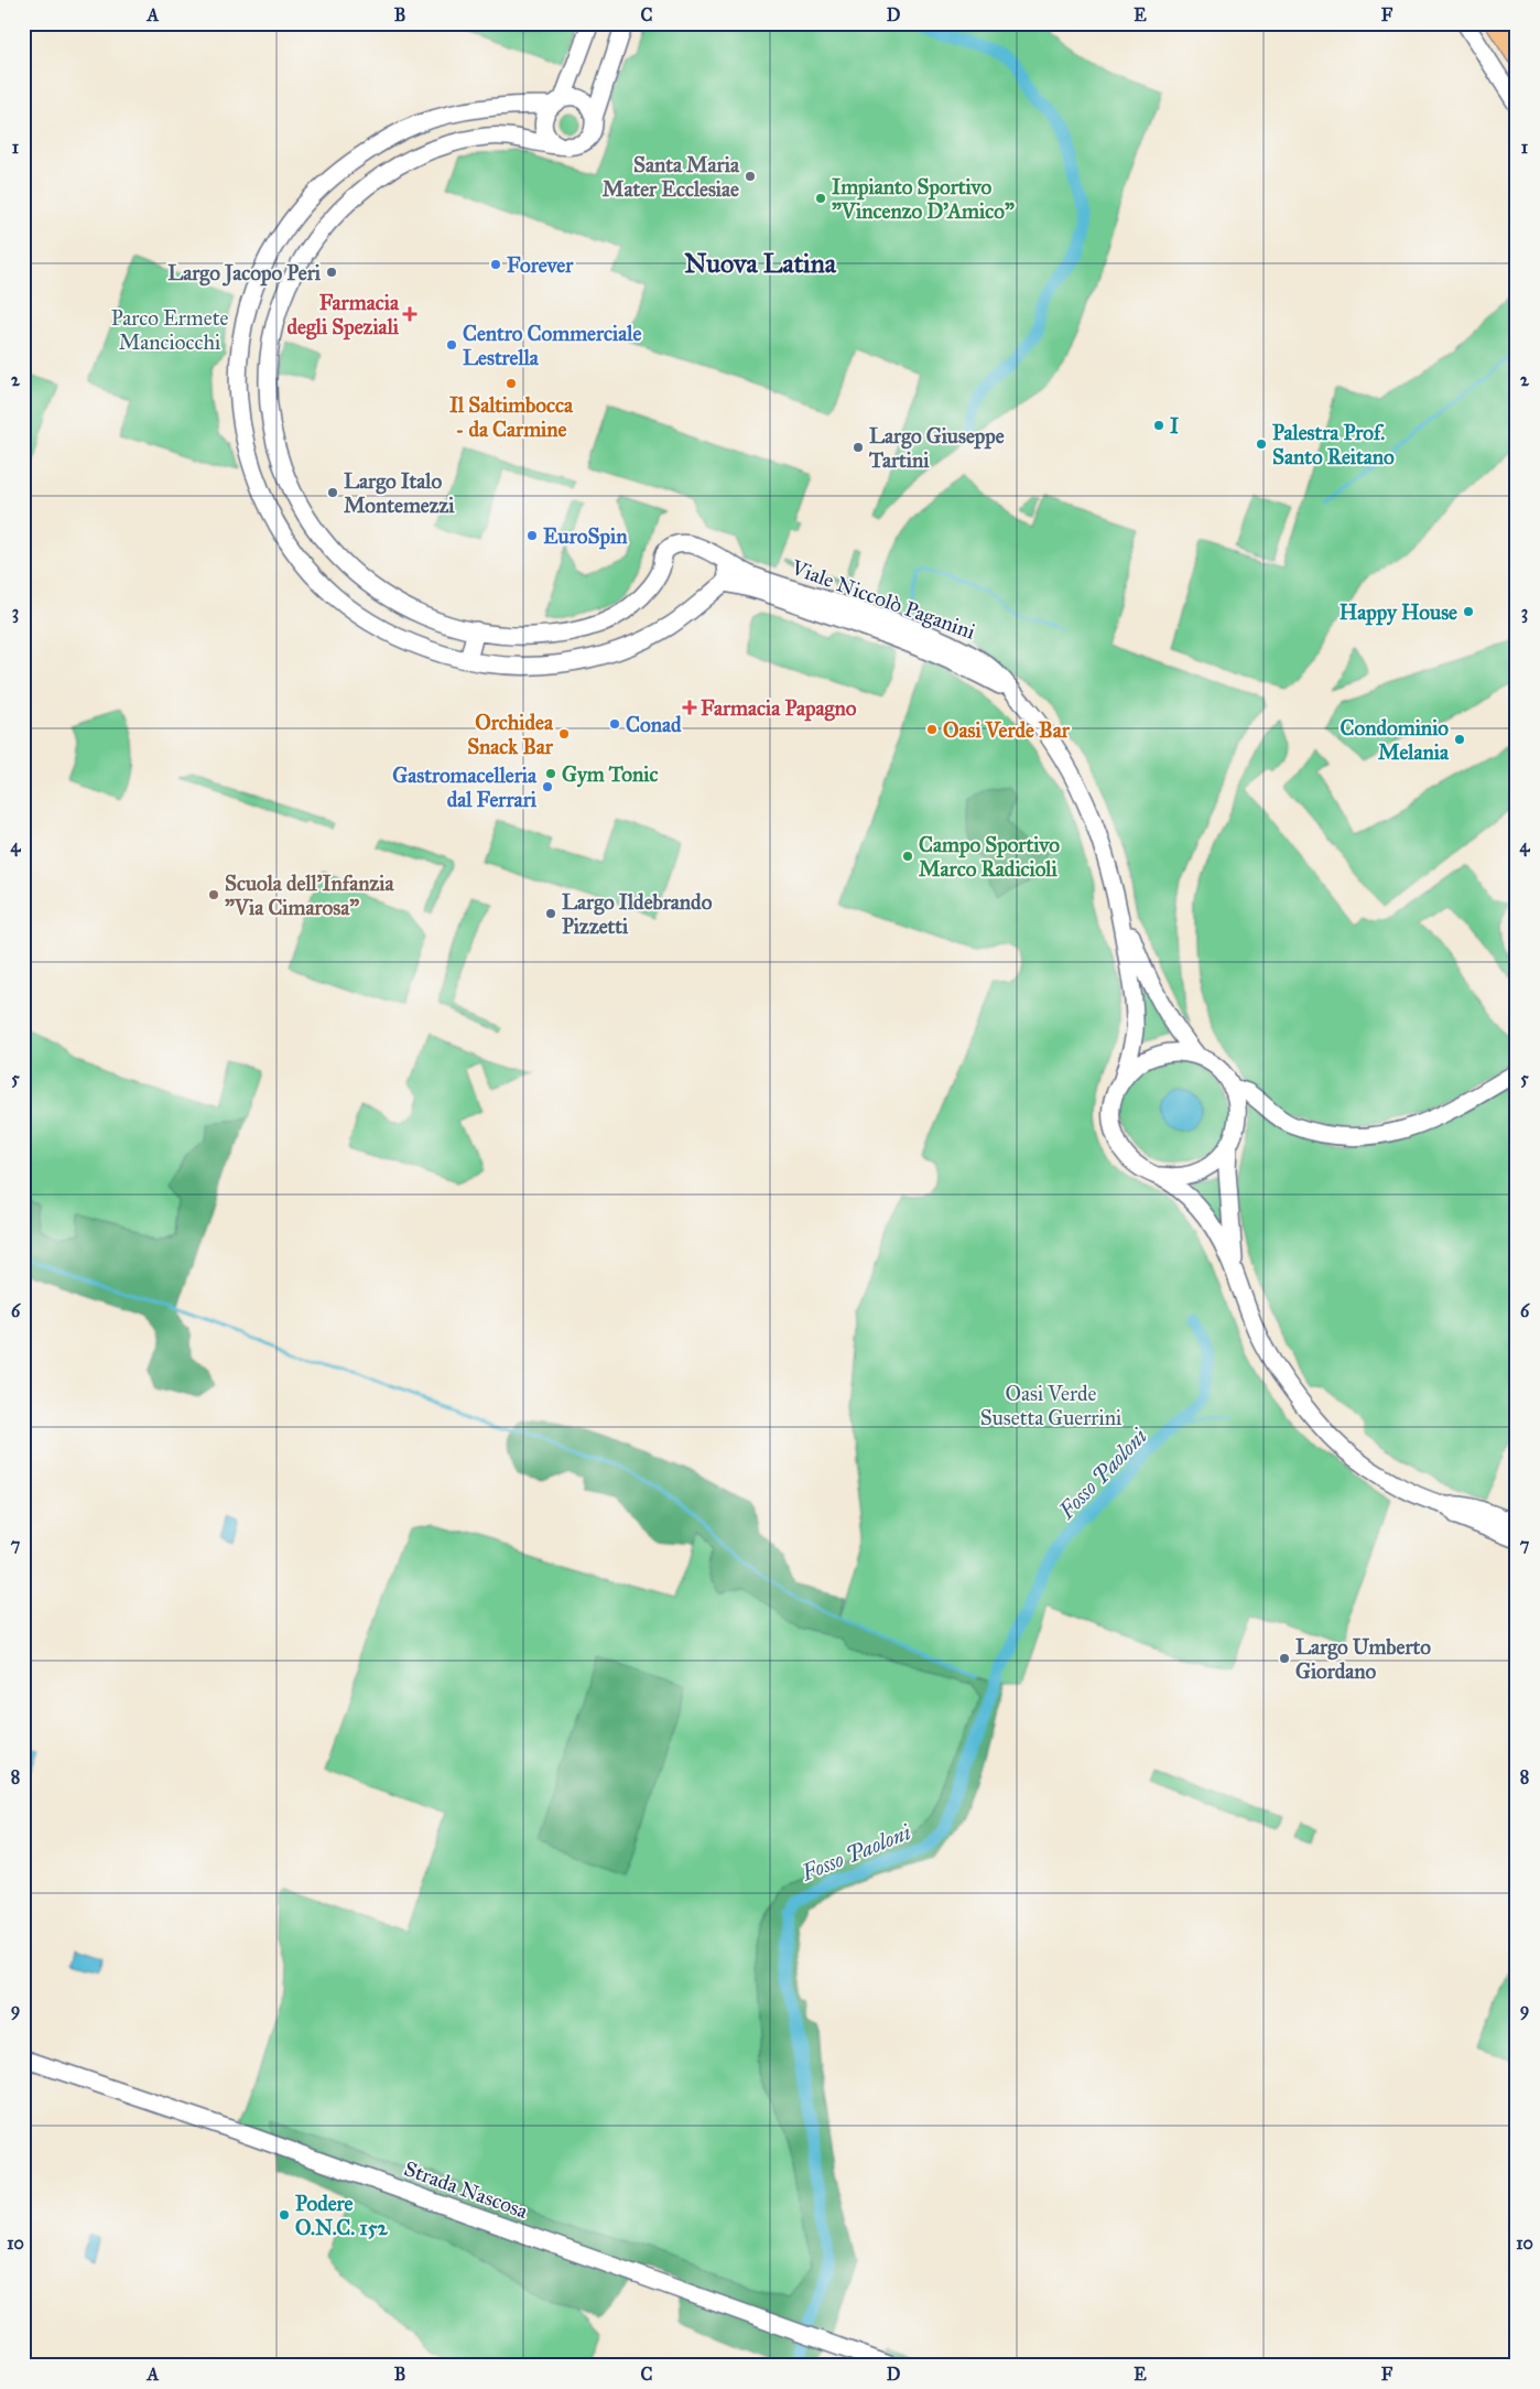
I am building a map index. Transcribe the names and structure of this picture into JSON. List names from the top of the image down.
{
  "streets": {
    "street": ["Viale Niccolò Paganini", "Strada Nascosa"]
  },
  "districts": ["Nuova Latina"],
  "water": ["Fosso Paoloni"],
  "parks": ["Parco Ermete Manciocchi", "Oasi Verde Susetta Guerrini"],
  "places": {
    "other": [
      "Santa Maria Mater Ecclesiae",
      "Impianto Sportivo \"Vincenzo D'Amico\"",
      "Forever",
      "Largo Jacopo Peri",
      "Centro Commerciale Lestrella",
      "Il Saltimbocca - da Carmine",
      "I",
      "Palestra Prof. Santo Reitano",
      "Largo Giuseppe Tartini",
      "Largo Italo Montemezzi",
      "EuroSpin",
      "Happy House",
      "Conad",
      "Oasi Verde Bar",
      "Orchidea Snack Bar",
      "Condominio Melania",
      "Gym Tonic",
      "Gastromacelleria dal Ferrari",
      "Campo Sportivo Marco Radicioli",
      "Scuola dell'Infanzia \"Via Cimarosa\"",
      "Largo Ildebrando Pizzetti",
      "Largo Umberto Giordano",
      "Podere O.N.C. 152"
    ],
    "health": ["Farmacia degli Speziali", "Farmacia Papagno"]
  },
  "grid": {
    "columns": [
      "A",
      "B",
      "C",
      "D",
      "E",
      "F"
    ],
    "rows": [
      "1",
      "2",
      "3",
      "4",
      "5",
      "6",
      "7",
      "8",
      "9",
      "10"
    ]
  }
}
